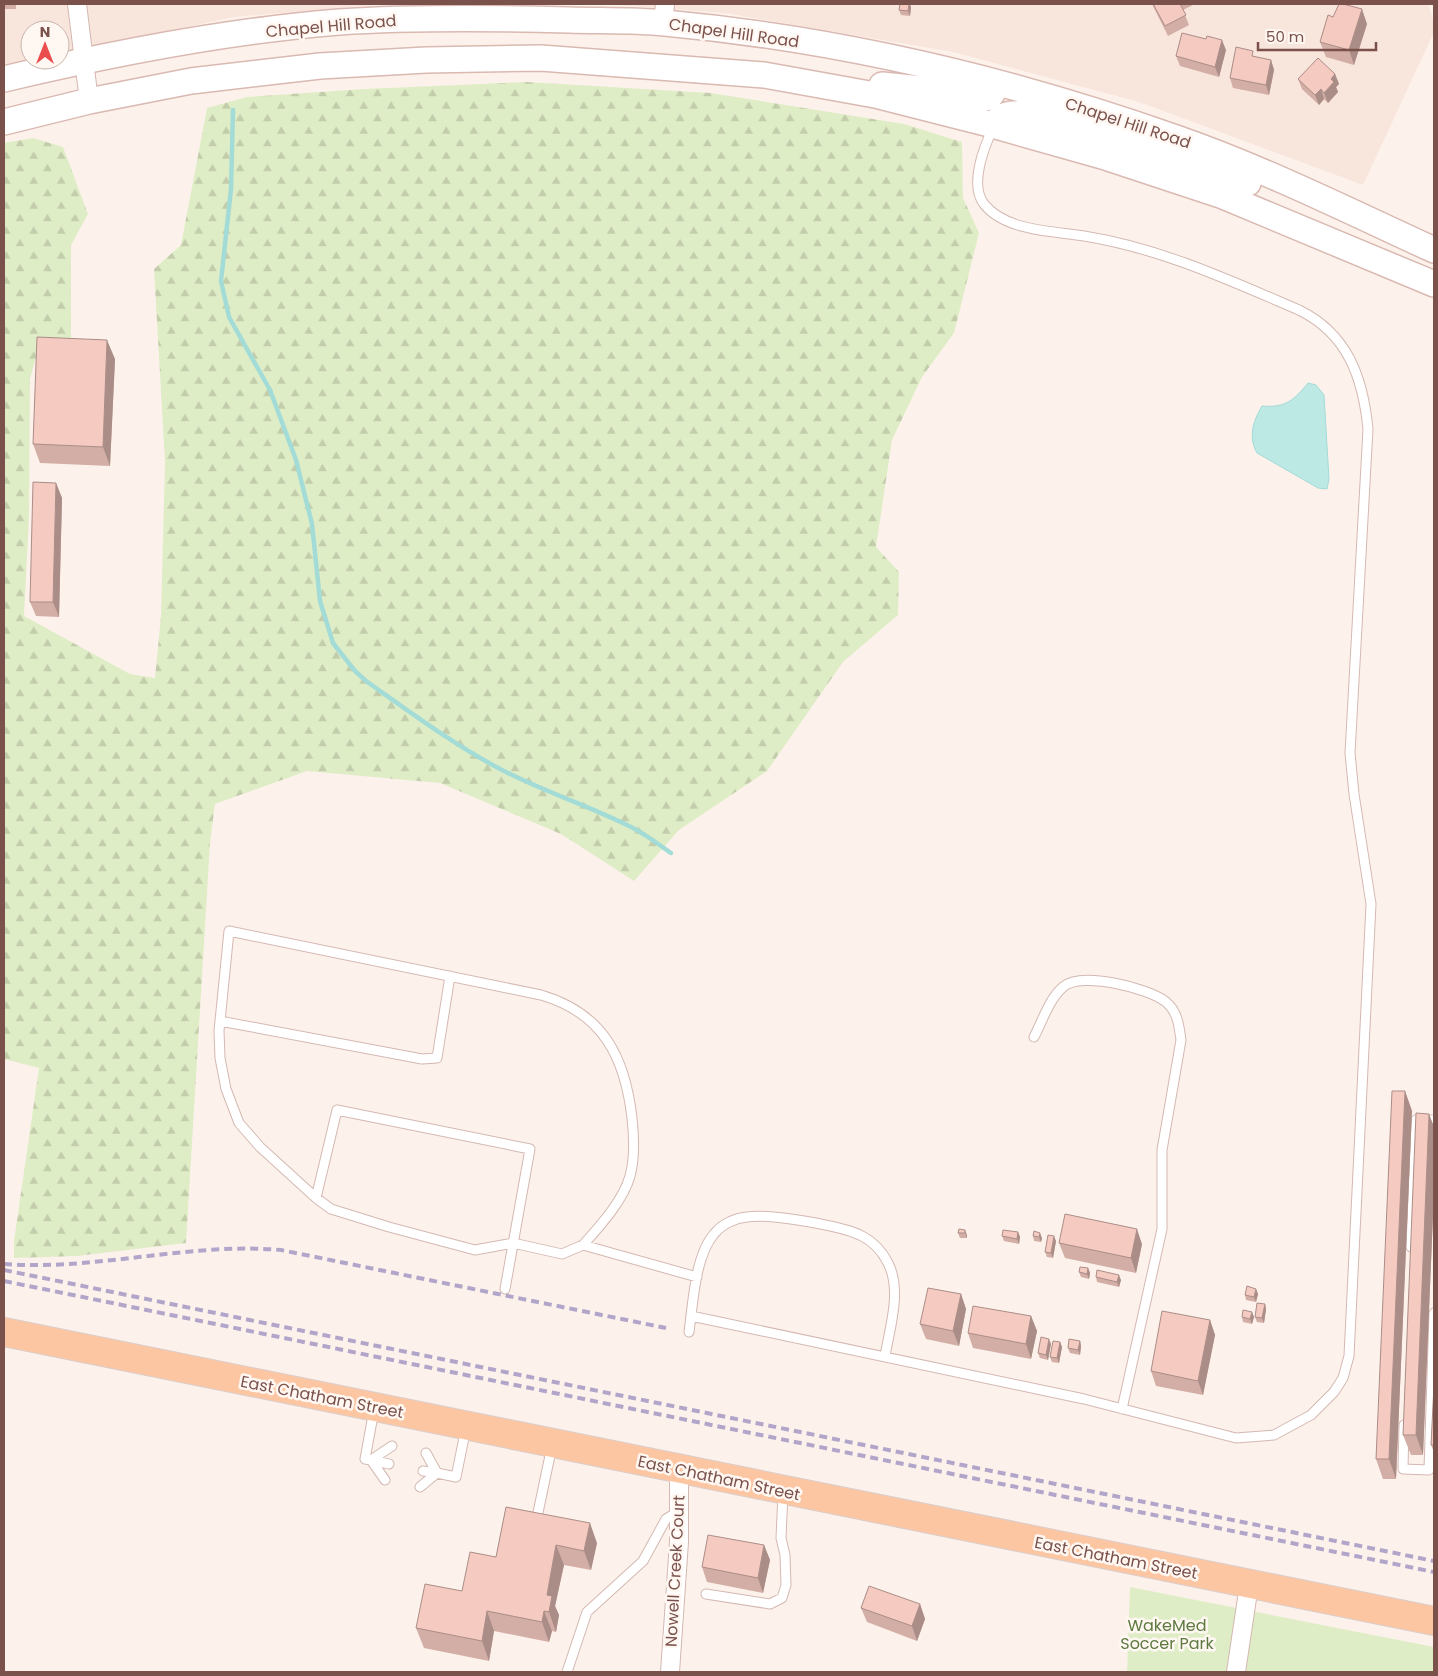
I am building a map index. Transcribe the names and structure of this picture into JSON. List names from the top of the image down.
{
  "streets": {
    "main road": ["Chapel Hill Road", "East Chatham Street"],
    "street": ["Nowell Creek Court"]
  },
  "crossings": [
    ["East Chatham Street", "Nowell Creek Court"]
  ],
  "parks": ["WakeMed Soccer Park"],
  "scale_bar": "50 m",
  "north": "top"
}
